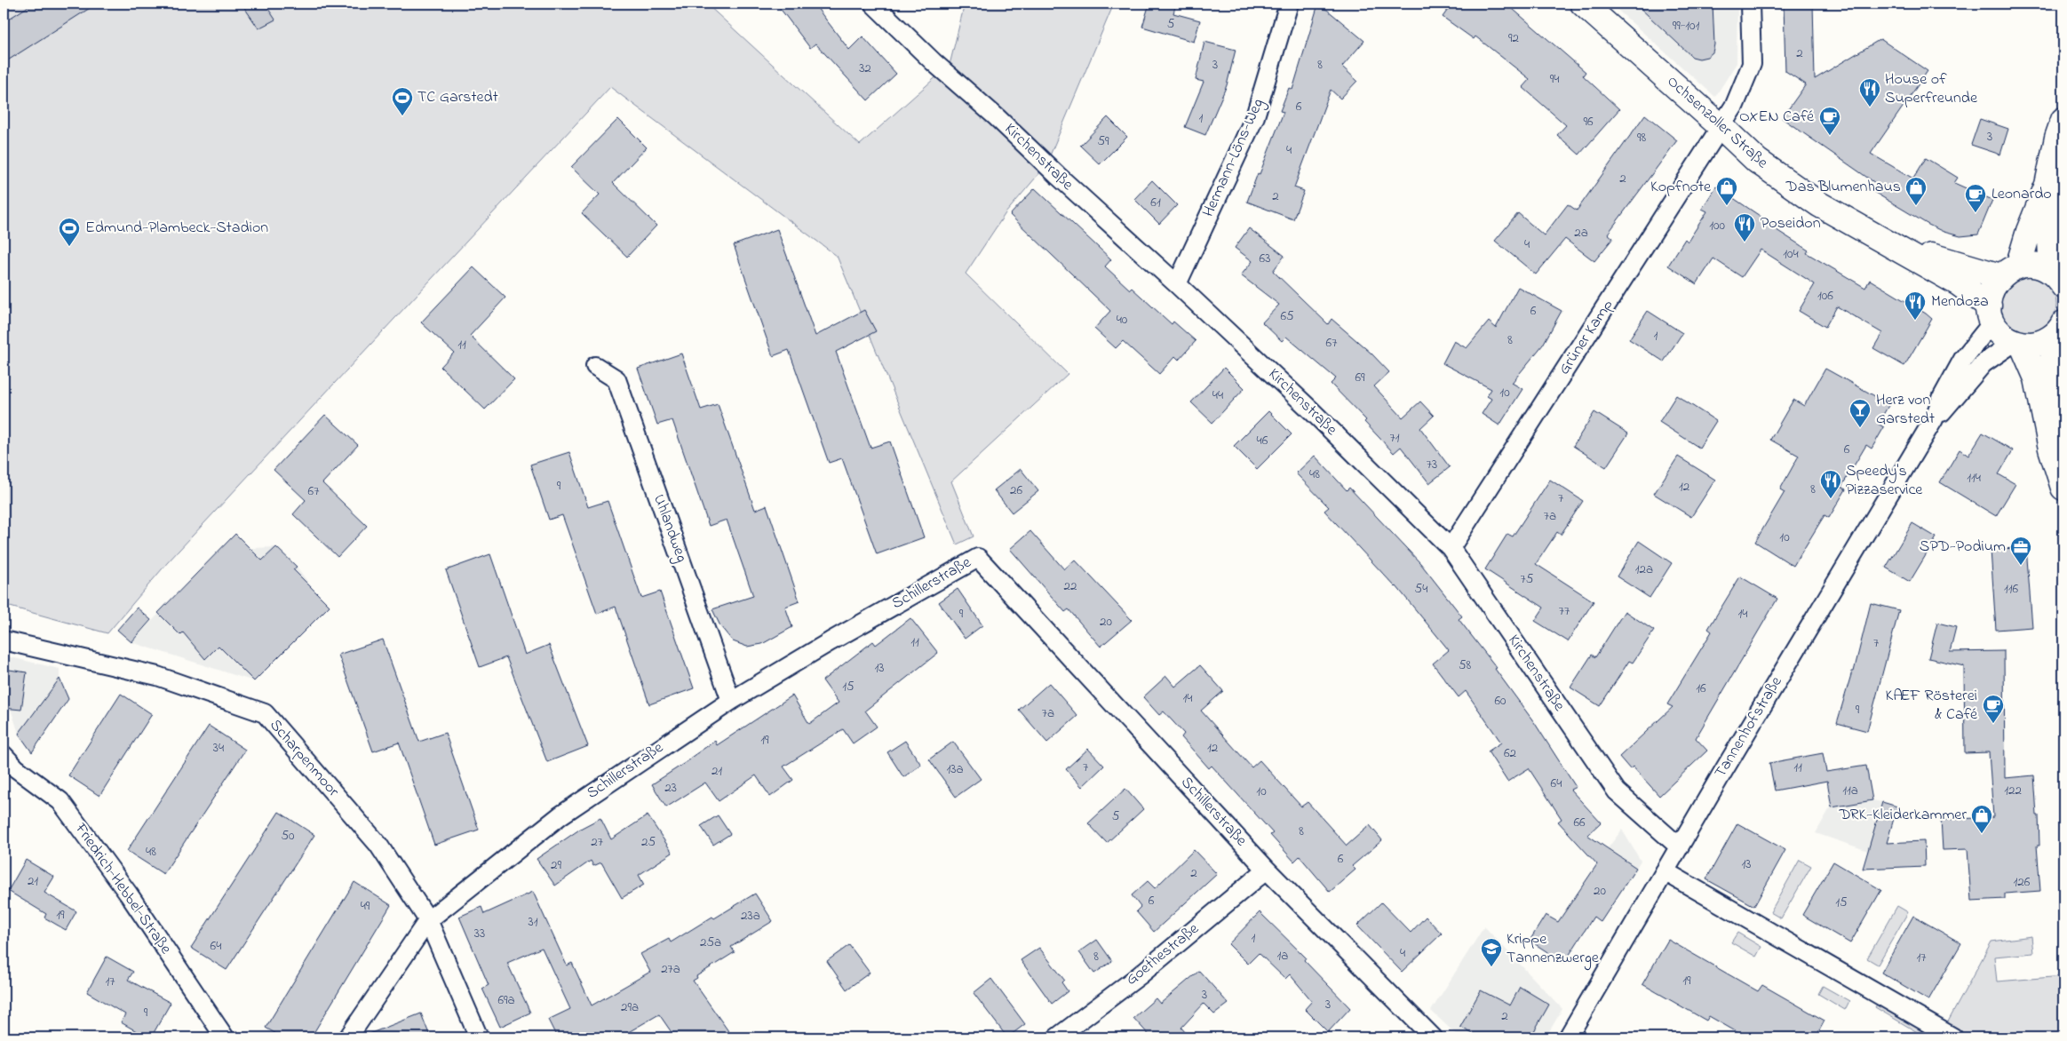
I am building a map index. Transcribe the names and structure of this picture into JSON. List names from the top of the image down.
{
  "streets": {
    "main road": ["Ochsenzoller Straße"],
    "street": [
      "Kirchenstraße",
      "Hermann-Löns-Weg",
      "Grüner Kamp",
      "Uhlandweg",
      "Schillerstraße",
      "Tannenhofstraße",
      "Scharpenmoor",
      "Friedrich-Hebbel-Straße",
      "Goethestraße"
    ]
  },
  "crossings": [
    ["Ochsenzoller Straße", "Grüner Kamp"],
    ["Ochsenzoller Straße", "Tannenhofstraße"],
    ["Kirchenstraße", "Hermann-Löns-Weg"],
    ["Kirchenstraße", "Grüner Kamp"],
    ["Kirchenstraße", "Tannenhofstraße"],
    ["Uhlandweg", "Schillerstraße"],
    ["Schillerstraße", "Scharpenmoor"],
    ["Schillerstraße", "Goethestraße"]
  ],
  "places": {
    "restaurant": [
      "House of Superfreunde",
      "Poseidon",
      "Mendoza",
      "Speedy's Pizzaservice"
    ],
    "sports": ["TC Garstedt", "Edmund-Plambeck-Stadion"],
    "cafe": ["OXEN Café", "Leonardo", "KÆF Rösterei & Café"],
    "shop": ["Kopfnote", "Das Blumenhaus", "DRK-Kleiderkammer"],
    "bar": ["Herz von Garstedt"],
    "office": ["SPD-Podium"],
    "school or university": ["Krippe Tannenzwerge"]
  },
  "house_numbers": [
    "5",
    "99-101",
    "92",
    "2",
    "3",
    "8",
    "32",
    "94",
    "6",
    "1",
    "96",
    "3",
    "98",
    "59",
    "4",
    "2",
    "2",
    "61",
    "100",
    "2a",
    "4",
    "104",
    "63",
    "106",
    "6",
    "65",
    "40",
    "1",
    "8",
    "67",
    "11",
    "69",
    "10",
    "44",
    "71",
    "46",
    "6",
    "73",
    "48",
    "114",
    "9",
    "12",
    "8",
    "26",
    "67",
    "7",
    "7a",
    "10",
    "12a",
    "75",
    "22",
    "54",
    "116",
    "77",
    "9",
    "14",
    "20",
    "11",
    "7",
    "58",
    "13",
    "15",
    "16",
    "14",
    "60",
    "9",
    "7a",
    "19",
    "34",
    "12",
    "62",
    "7",
    "11",
    "13a",
    "21",
    "64",
    "23",
    "11a",
    "122",
    "10",
    "5",
    "66",
    "8",
    "50",
    "27",
    "25",
    "48",
    "6",
    "13",
    "29",
    "2",
    "21",
    "126",
    "20",
    "6",
    "15",
    "49",
    "19",
    "23a",
    "31",
    "33",
    "1",
    "25a",
    "64",
    "4",
    "1a",
    "8",
    "17",
    "27a",
    "19",
    "17",
    "3",
    "69a",
    "3",
    "29a",
    "9",
    "2"
  ]
}
